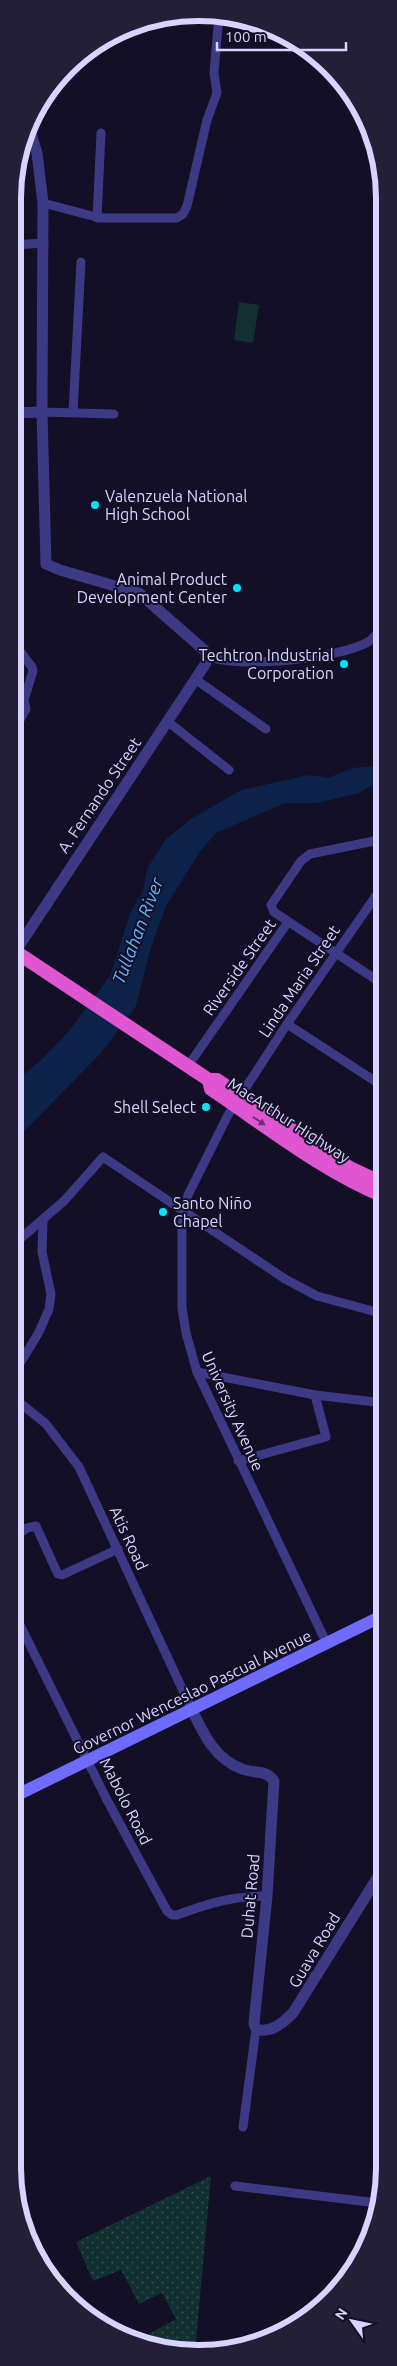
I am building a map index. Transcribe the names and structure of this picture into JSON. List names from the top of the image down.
{
  "streets": {
    "highway": ["MacArthur Highway"],
    "main road": ["Governor Wenceslao Pascual Avenue"],
    "street": [
      "A. Fernando Street",
      "Riverside Street",
      "Linda Maria Street",
      "University Avenue",
      "Atis Road",
      "Mabolo Road",
      "Duhat Road",
      "Guava Road"
    ]
  },
  "crossings": [
    ["Riverside Street", "MacArthur Highway"],
    ["Linda Maria Street", "MacArthur Highway"],
    ["Linda Maria Street", "University Avenue"],
    ["MacArthur Highway", "University Avenue"],
    ["University Avenue", "Governor Wenceslao Pascual Avenue"],
    ["Atis Road", "Governor Wenceslao Pascual Avenue"],
    ["Atis Road", "Duhat Road"],
    ["Governor Wenceslao Pascual Avenue", "Mabolo Road"],
    ["Governor Wenceslao Pascual Avenue", "Duhat Road"],
    ["Mabolo Road", "Duhat Road"],
    ["Duhat Road", "Guava Road"]
  ],
  "water": ["Tullahan River"],
  "places": [
    "Valenzuela National High School",
    "Animal Product Development Center",
    "Techtron Industrial Corporation",
    "Shell Select",
    "Santo Niño Chapel"
  ],
  "scale_bar": "100 m",
  "north": "top left"
}
